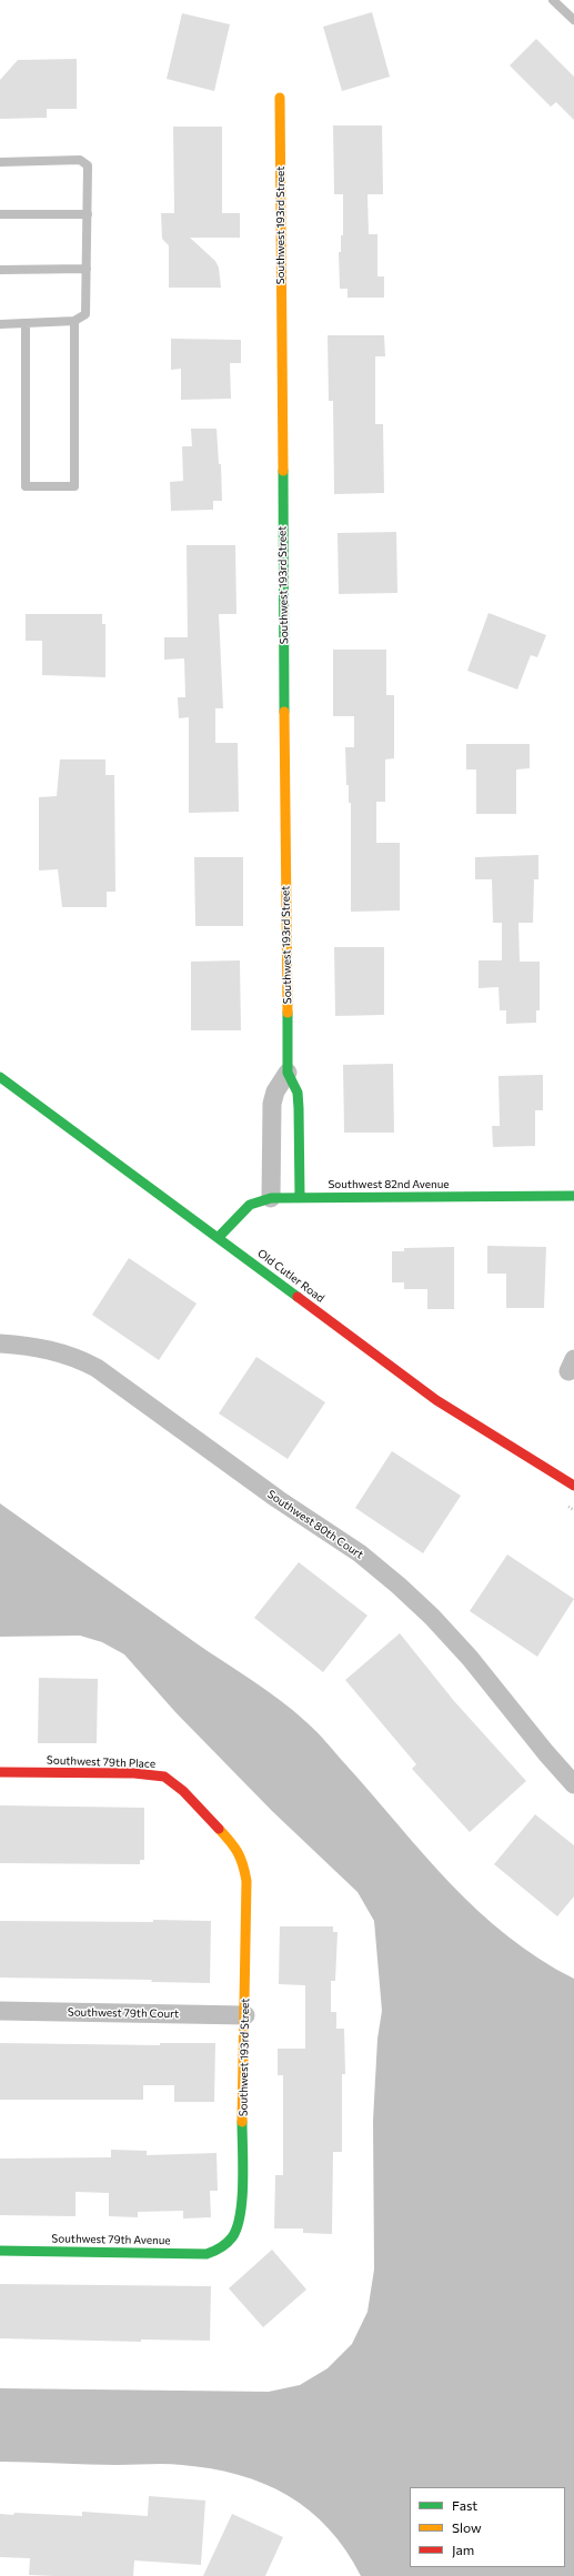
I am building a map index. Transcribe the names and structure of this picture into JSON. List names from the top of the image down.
{
  "streets": {
    "street": [
      "Southwest 193rd Street",
      "Southwest 82nd Avenue",
      "Old Cutler Road",
      "Southwest 80th Court",
      "Southwest 79th Place",
      "Southwest 79th Court",
      "Southwest 79th Avenue"
    ]
  },
  "crossings": [
    ["Southwest 193rd Street", "Southwest 82nd Avenue"],
    ["Southwest 193rd Street", "Southwest 79th Place"],
    ["Southwest 193rd Street", "Southwest 79th Court"],
    ["Southwest 193rd Street", "Southwest 79th Avenue"],
    ["Southwest 82nd Avenue", "Old Cutler Road"]
  ],
  "legend": ["Fast", "Slow", "Jam"]
}
